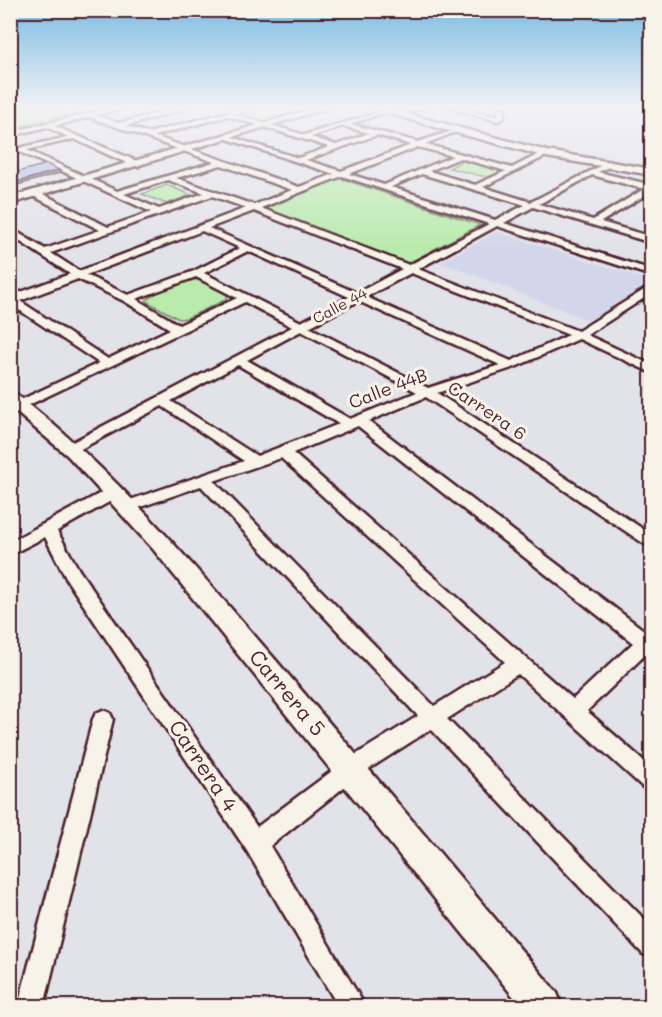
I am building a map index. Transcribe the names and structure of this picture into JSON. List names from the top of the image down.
{
  "streets": {
    "street": [
      "Calle 44",
      "Calle 44B",
      "Carrera 6",
      "Carrera 5",
      "Carrera 4"
    ]
  },
  "crossings": [
    ["Calle 44", "Carrera 6"],
    ["Calle 44", "Carrera 5"],
    ["Calle 44B", "Carrera 6"],
    ["Calle 44B", "Carrera 5"]
  ]
}
